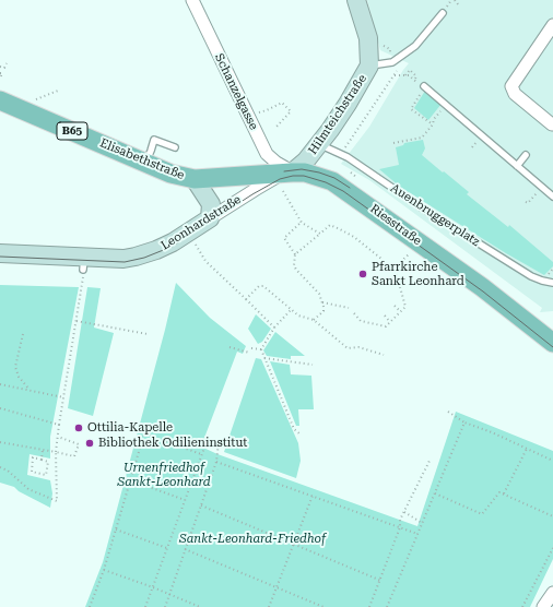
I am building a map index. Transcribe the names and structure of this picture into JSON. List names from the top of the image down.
{
  "streets": {
    "main road": ["B65", "Elisabethstraße", "Riesstraße"],
    "street": ["Schanzelgasse", "Hilmteichstraße", "Leonhardstraße"],
    "lane": ["Auenbruggerplatz"]
  },
  "crossings": [
    ["Schanzelgasse", "Hilmteichstraße"],
    ["Schanzelgasse", "Elisabethstraße"],
    ["Schanzelgasse", "Leonhardstraße"],
    ["Schanzelgasse", "Riesstraße"],
    ["Hilmteichstraße", "Elisabethstraße"],
    ["Hilmteichstraße", "Auenbruggerplatz"],
    ["Hilmteichstraße", "Leonhardstraße"],
    ["Hilmteichstraße", "Riesstraße"],
    ["Elisabethstraße", "Leonhardstraße"],
    ["Elisabethstraße", "Riesstraße"],
    ["Leonhardstraße", "Riesstraße"]
  ],
  "parks": ["Urnenfriedhof Sankt-Leonhard", "Sankt-Leonhard-Friedhof"],
  "places": ["Pfarrkirche Sankt Leonhard", "Ottilia-Kapelle", "Bibliothek Odilieninstitut"]
}
